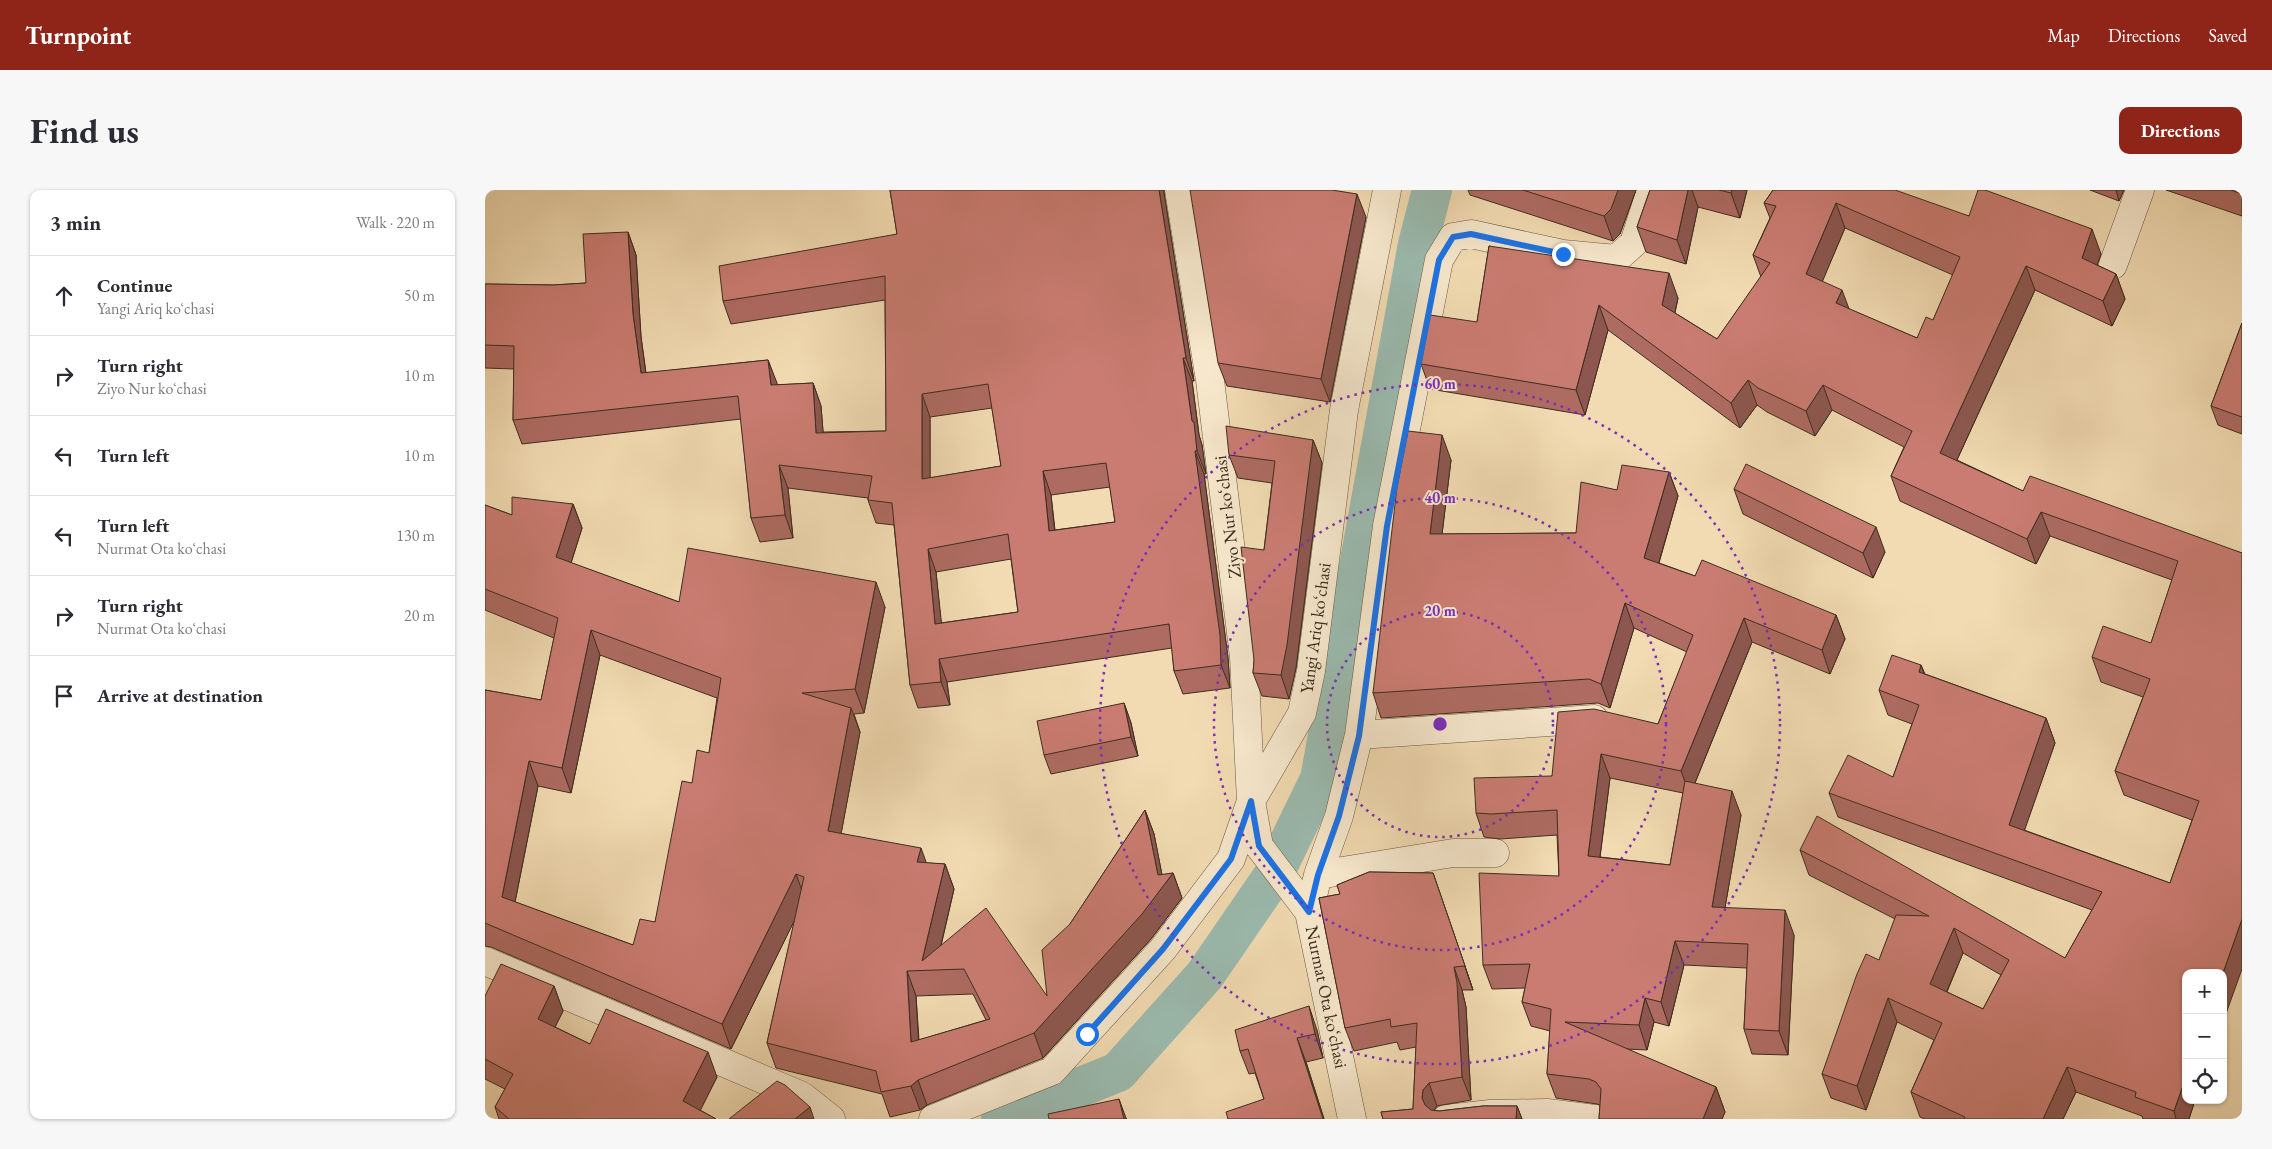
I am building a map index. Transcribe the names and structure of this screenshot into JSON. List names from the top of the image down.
{
  "streets": {
    "street": ["Ziyo Nur koʻchasi", "Yangi Ariq koʻchasi", "Nurmat Ota koʻchasi"]
  },
  "crossings": [
    ["Ziyo Nur koʻchasi", "Yangi Ariq koʻchasi"],
    ["Ziyo Nur koʻchasi", "Nurmat Ota koʻchasi"]
  ],
  "page": {
    "header": "Turnpoint",
    "nav": ["Map", "Directions", "Saved"],
    "buttons": "Directions",
    "title": "Find us",
    "heading": ["3 min", "Walk · 220 m"],
    "list": [
      ["Continue", "Yangi Ariq koʻchasi", "50 m"],
      ["Turn right", "Ziyo Nur koʻchasi", "10 m"],
      ["Turn left", "10 m"],
      ["Turn left", "Nurmat Ota koʻchasi", "130 m"],
      ["Turn right", "Nurmat Ota koʻchasi", "20 m"],
      "Arrive at destination"
    ],
    "map_buttons": ["+", "−"]
  },
  "rings": ["60 m", "40 m", "20 m"]
}
